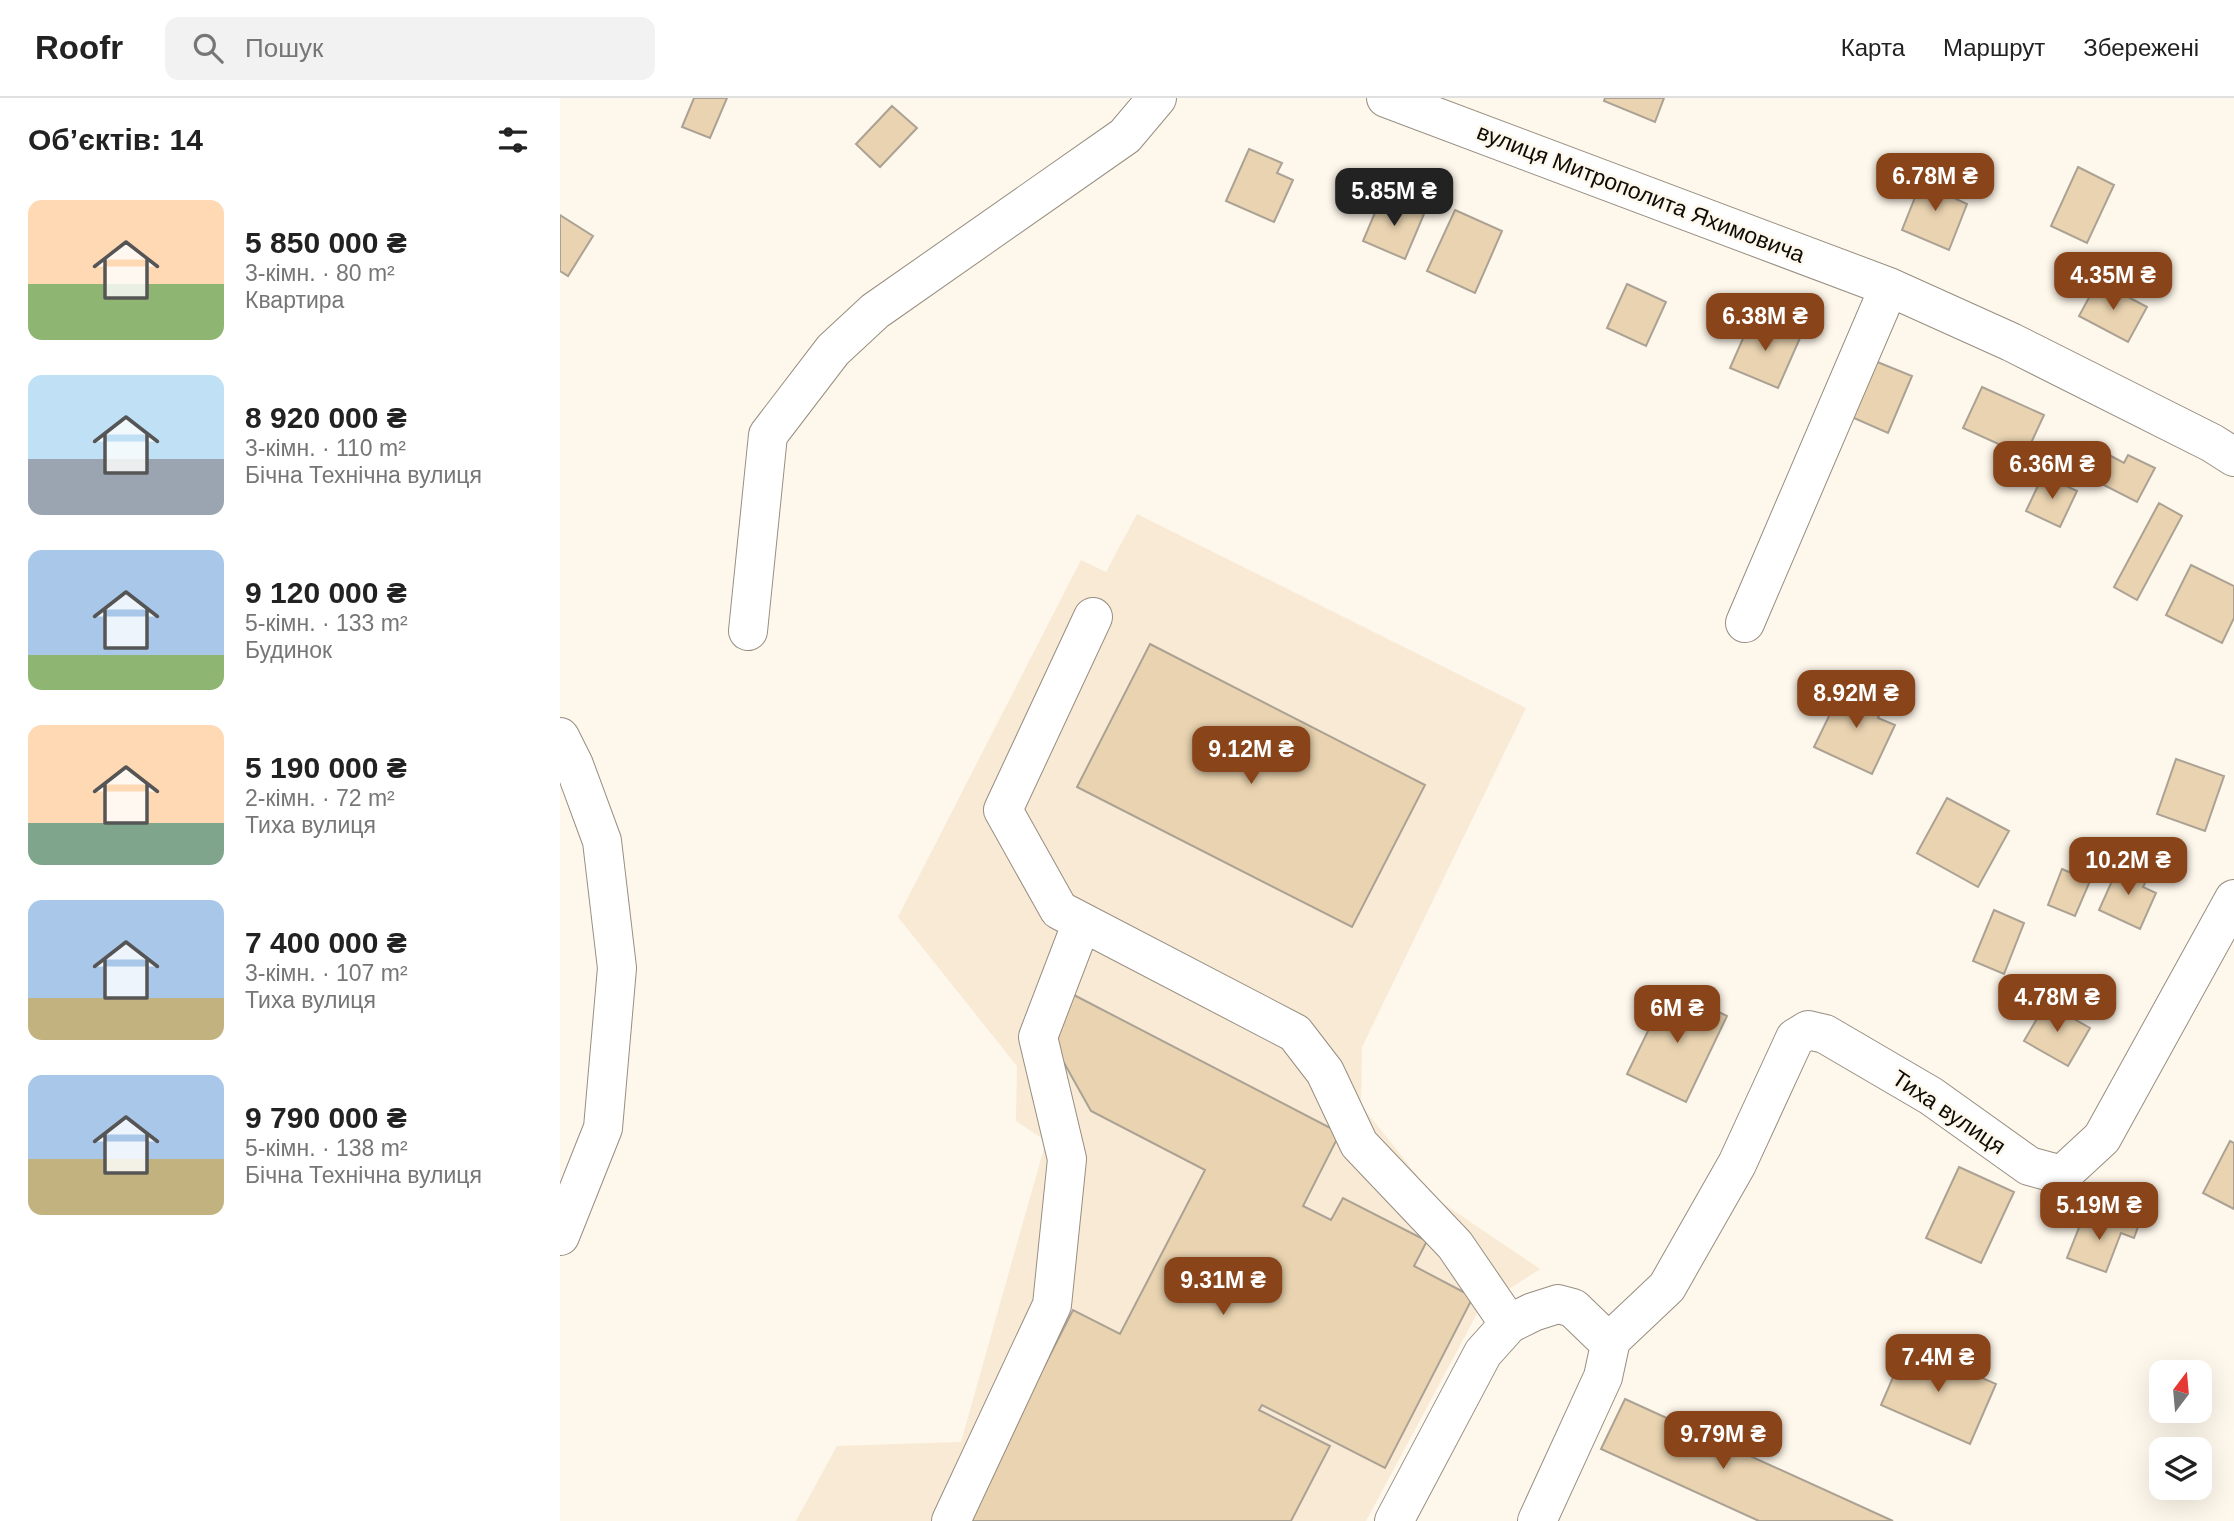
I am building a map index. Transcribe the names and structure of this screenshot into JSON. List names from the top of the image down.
{
  "streets": {
    "street": ["вулиця Митрополита Яхимовича", "Тиха вулиця"]
  },
  "north": "top",
  "page": {
    "header": "Roofr",
    "search": "Пошук",
    "nav": ["Карта", "Маршрут", "Збережені"],
    "heading": "Об’єктів: 14",
    "price": [
      "6.78M ₴",
      "5.85M ₴",
      "4.35M ₴",
      "6.38M ₴",
      "6.36M ₴",
      "8.92M ₴",
      "9.12M ₴",
      "10.2M ₴",
      "4.78M ₴",
      "6M ₴",
      "5.19M ₴",
      "9.31M ₴",
      "7.4M ₴",
      "9.79M ₴"
    ],
    "list": [
      {
        "name": "5 850 000 ₴",
        "note": "3-кімн. · 80 m² · Квартира"
      },
      {
        "name": "8 920 000 ₴",
        "note": "3-кімн. · 110 m² · Бічна Технічна вулиця"
      },
      {
        "name": "9 120 000 ₴",
        "note": "5-кімн. · 133 m² · Будинок"
      },
      {
        "name": "5 190 000 ₴",
        "note": "2-кімн. · 72 m² · Тиха вулиця"
      },
      {
        "name": "7 400 000 ₴",
        "note": "3-кімн. · 107 m² · Тиха вулиця"
      },
      {
        "name": "9 790 000 ₴",
        "note": "5-кімн. · 138 m² · Бічна Технічна вулиця"
      }
    ]
  }
}
